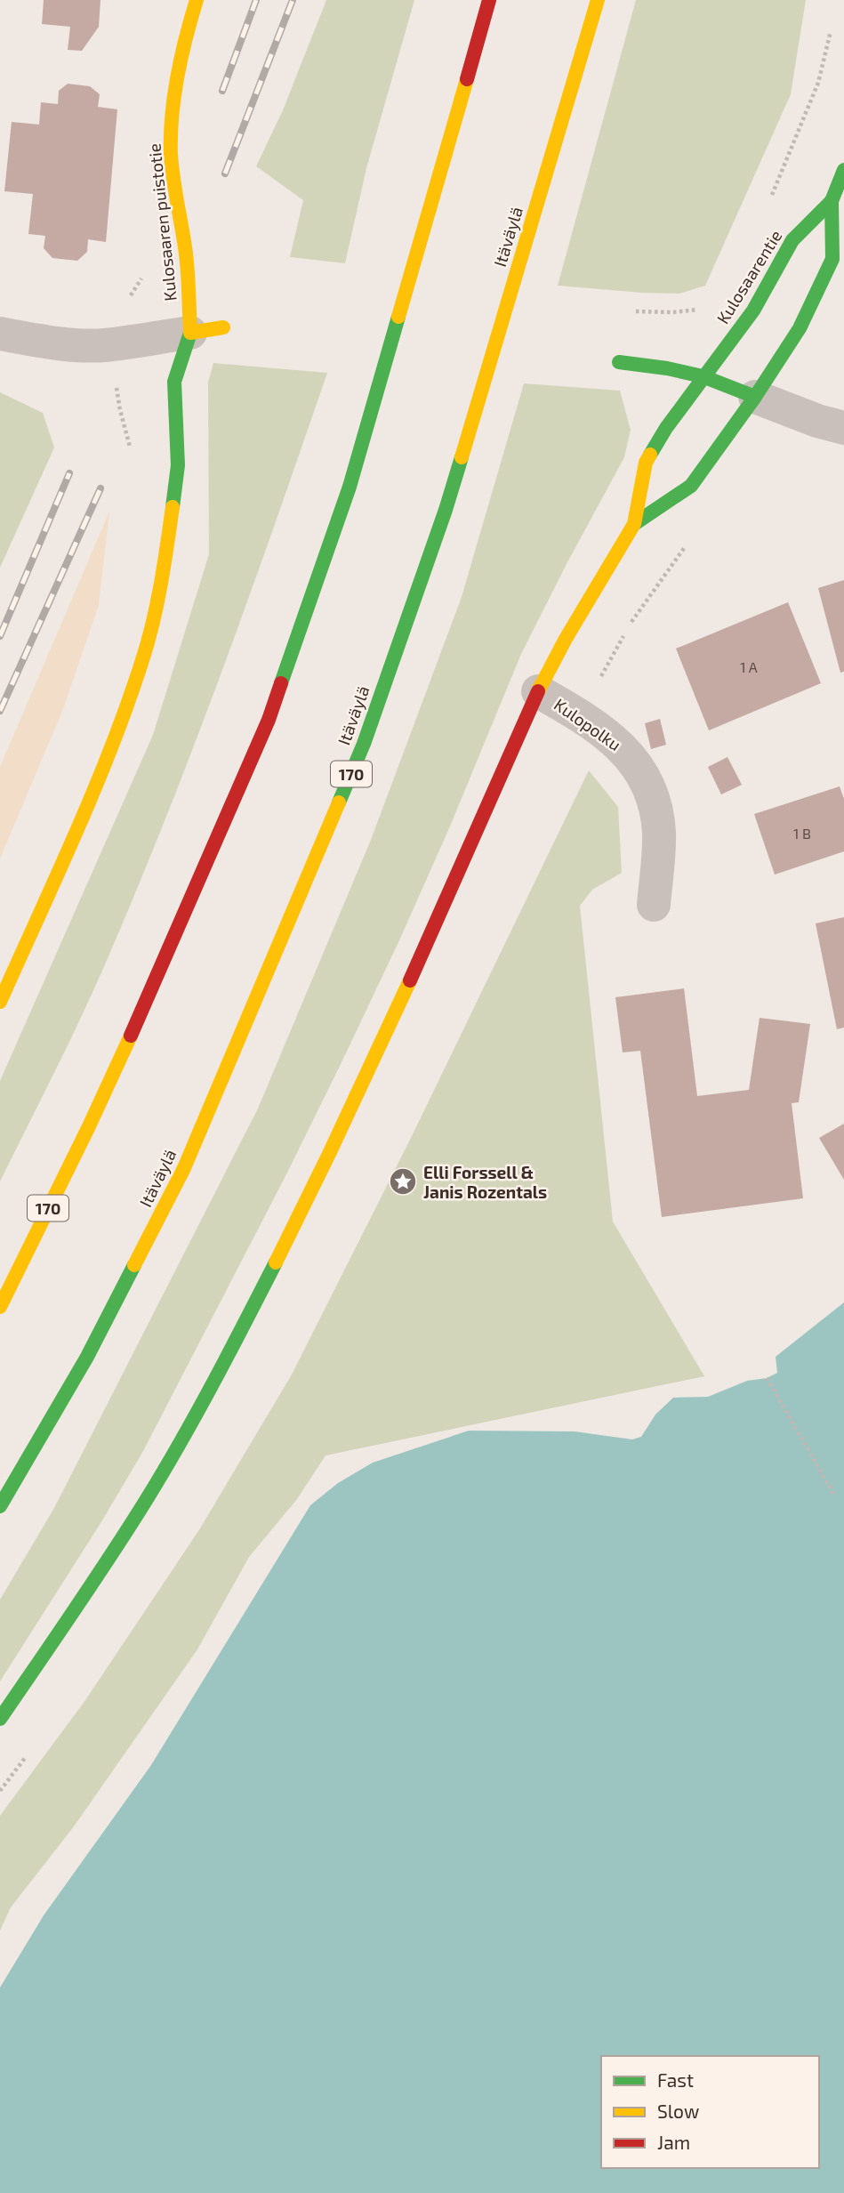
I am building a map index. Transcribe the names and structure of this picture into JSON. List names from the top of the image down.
{
  "streets": {
    "main road": [
      "Kulosaaren puistotie",
      "Itäväylä",
      "Kulosaarentie",
      "170"
    ],
    "street": ["Kulopolku"]
  },
  "crossings": [
    ["Kulosaarentie", "Kulopolku"]
  ],
  "places": {
    "place": ["Elli Forssell & Janis Rozentals"]
  },
  "house_numbers": ["1 A", "1 B"],
  "legend": ["Fast", "Slow", "Jam"]
}
